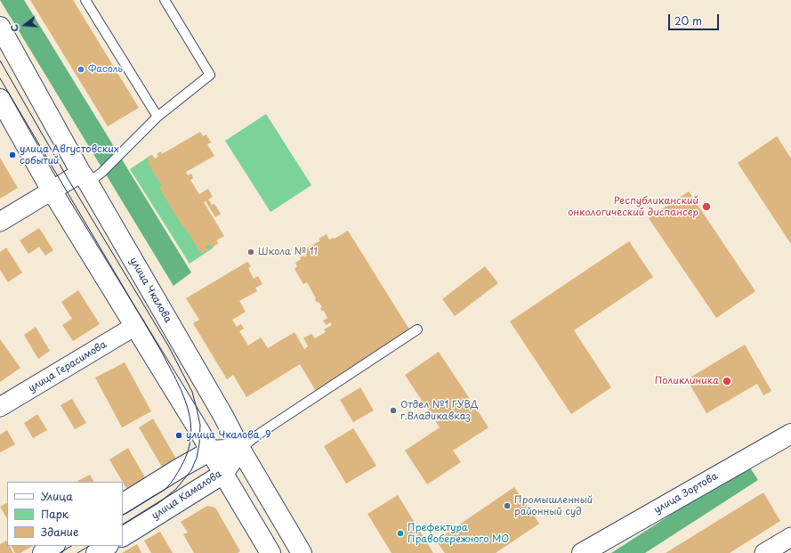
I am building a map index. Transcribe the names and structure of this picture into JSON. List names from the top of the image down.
{
  "streets": {
    "main road": ["улица Чкалова", "улица Зортова", "улица Камалова"],
    "street": ["улица Герасимова"]
  },
  "crossings": [
    ["улица Чкалова", "улица Камалова"]
  ],
  "places": [
    "Фасоль",
    "улица Августовских событий",
    "Республиканский онкологический диспансер",
    "Школа № 11",
    "Поликлиника",
    "Отдел №1 ГУВД г.Владикавказ",
    "улица Чкалова, 9",
    "Промышленный районный суд",
    "Префектура Правобережного МО"
  ],
  "legend": ["Улица", "Парк", "Здание"],
  "scale_bar": "20 m",
  "north": "left"
}
